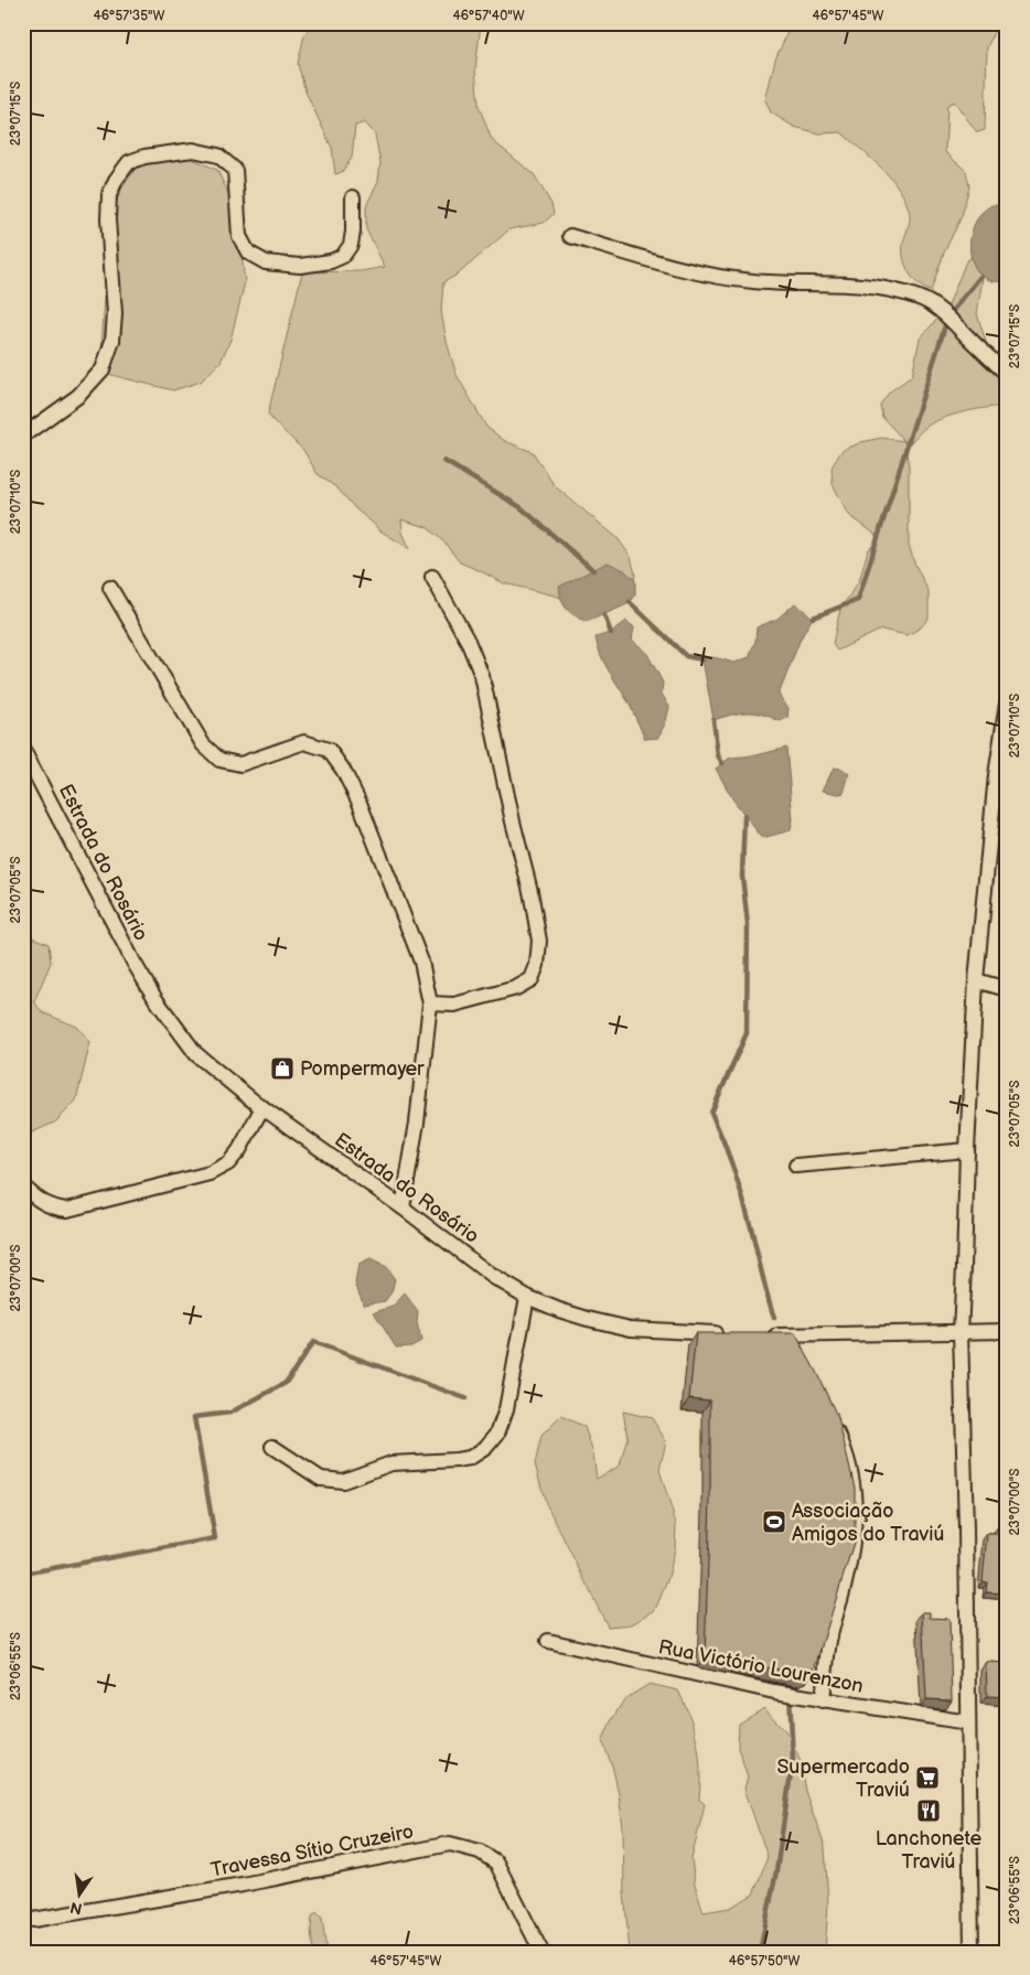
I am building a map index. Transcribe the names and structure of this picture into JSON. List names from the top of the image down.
{
  "streets": {
    "street": ["Estrada do Rosário", "Rua Victório Lourenzon", "Travessa Sítio Cruzeiro"]
  },
  "places": {
    "shop": ["Pompermayer"],
    "sports": ["Associação Amigos do Traviú"],
    "supermarket": ["Supermercado Traviú"],
    "restaurant": ["Lanchonete Traviú"]
  },
  "north": "bottom",
  "coordinates": [
    "46°57'35\"W",
    "46°57'40\"W",
    "46°57'45\"W",
    "23°07'15\"S",
    "23°07'10\"S",
    "23°07'05\"S",
    "23°07'00\"S",
    "23°06'55\"S",
    "46°57'50\"W"
  ]
}
